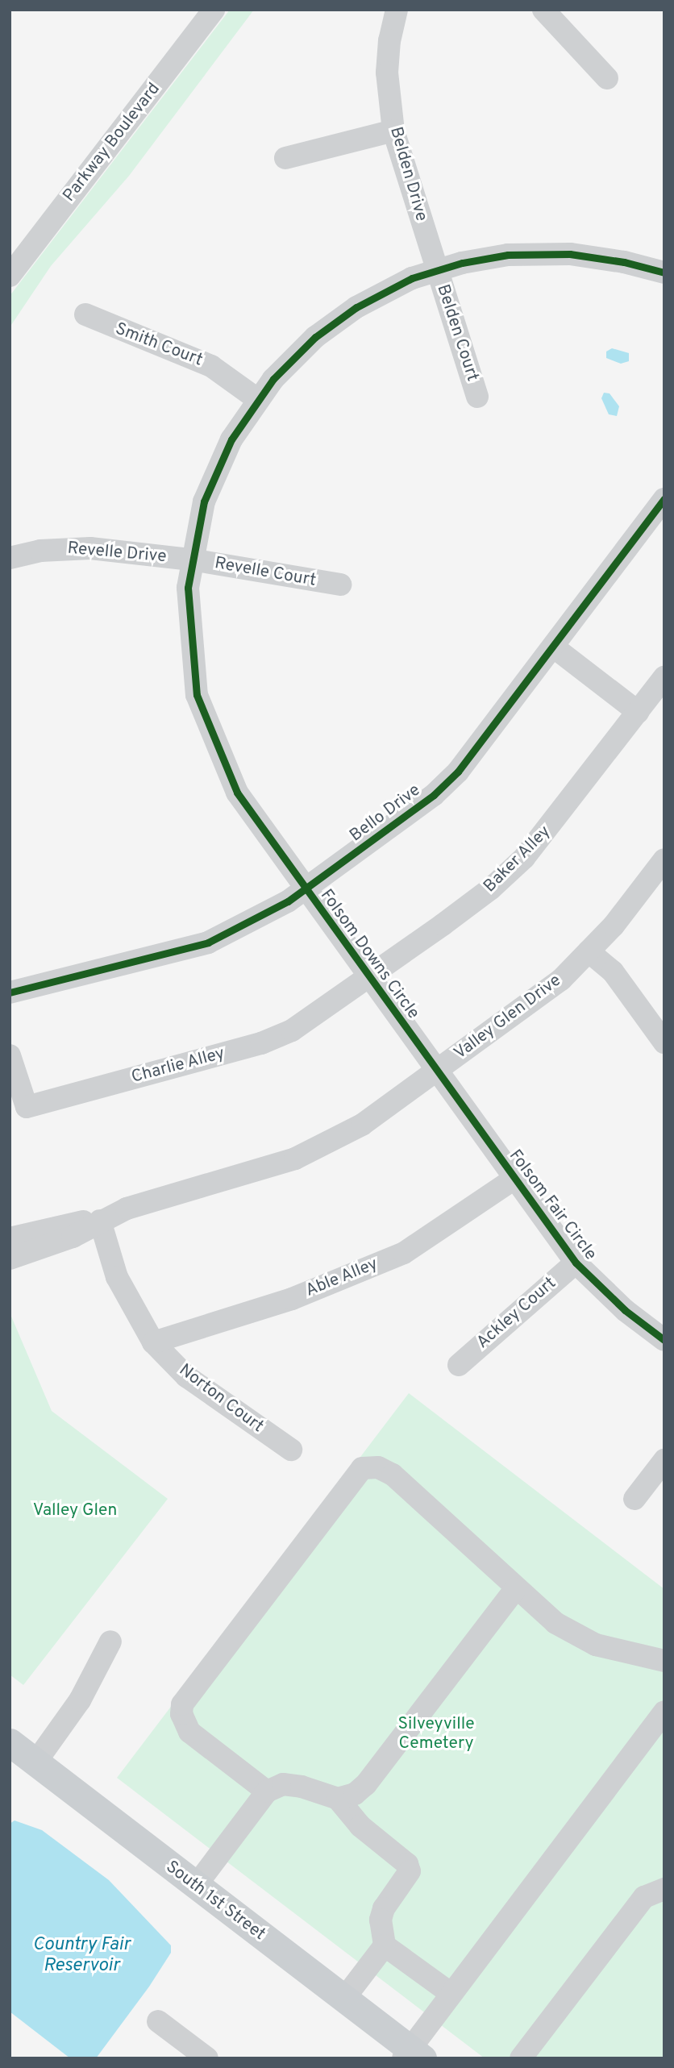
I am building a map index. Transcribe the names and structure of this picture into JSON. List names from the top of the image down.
{
  "streets": {
    "main road": ["South 1st Street"],
    "street": [
      "Parkway Boulevard",
      "Belden Drive",
      "Belden Court",
      "Smith Court",
      "Revelle Drive",
      "Revelle Court",
      "Bello Drive",
      "Baker Alley",
      "Folsom Downs Circle",
      "Valley Glen Drive",
      "Charlie Alley",
      "Folsom Fair Circle",
      "Able Alley",
      "Ackley Court",
      "Norton Court"
    ]
  },
  "crossings": [
    ["Belden Drive", "Belden Court"],
    ["Belden Drive", "Folsom Downs Circle"],
    ["Belden Court", "Folsom Downs Circle"],
    ["Smith Court", "Folsom Downs Circle"],
    ["Revelle Drive", "Revelle Court"],
    ["Revelle Drive", "Folsom Downs Circle"],
    ["Revelle Court", "Folsom Downs Circle"],
    ["Bello Drive", "Folsom Downs Circle"],
    ["Baker Alley", "Folsom Downs Circle"],
    ["Baker Alley", "Charlie Alley"],
    ["Folsom Downs Circle", "Valley Glen Drive"],
    ["Folsom Downs Circle", "Charlie Alley"],
    ["Folsom Downs Circle", "Folsom Fair Circle"],
    ["Valley Glen Drive", "Folsom Fair Circle"],
    ["Valley Glen Drive", "Norton Court"],
    ["Folsom Fair Circle", "Able Alley"],
    ["Folsom Fair Circle", "Ackley Court"],
    ["Able Alley", "Norton Court"]
  ],
  "water": ["Country Fair Reservoir"],
  "parks": ["Valley Glen", "Silveyville Cemetery"]
}
